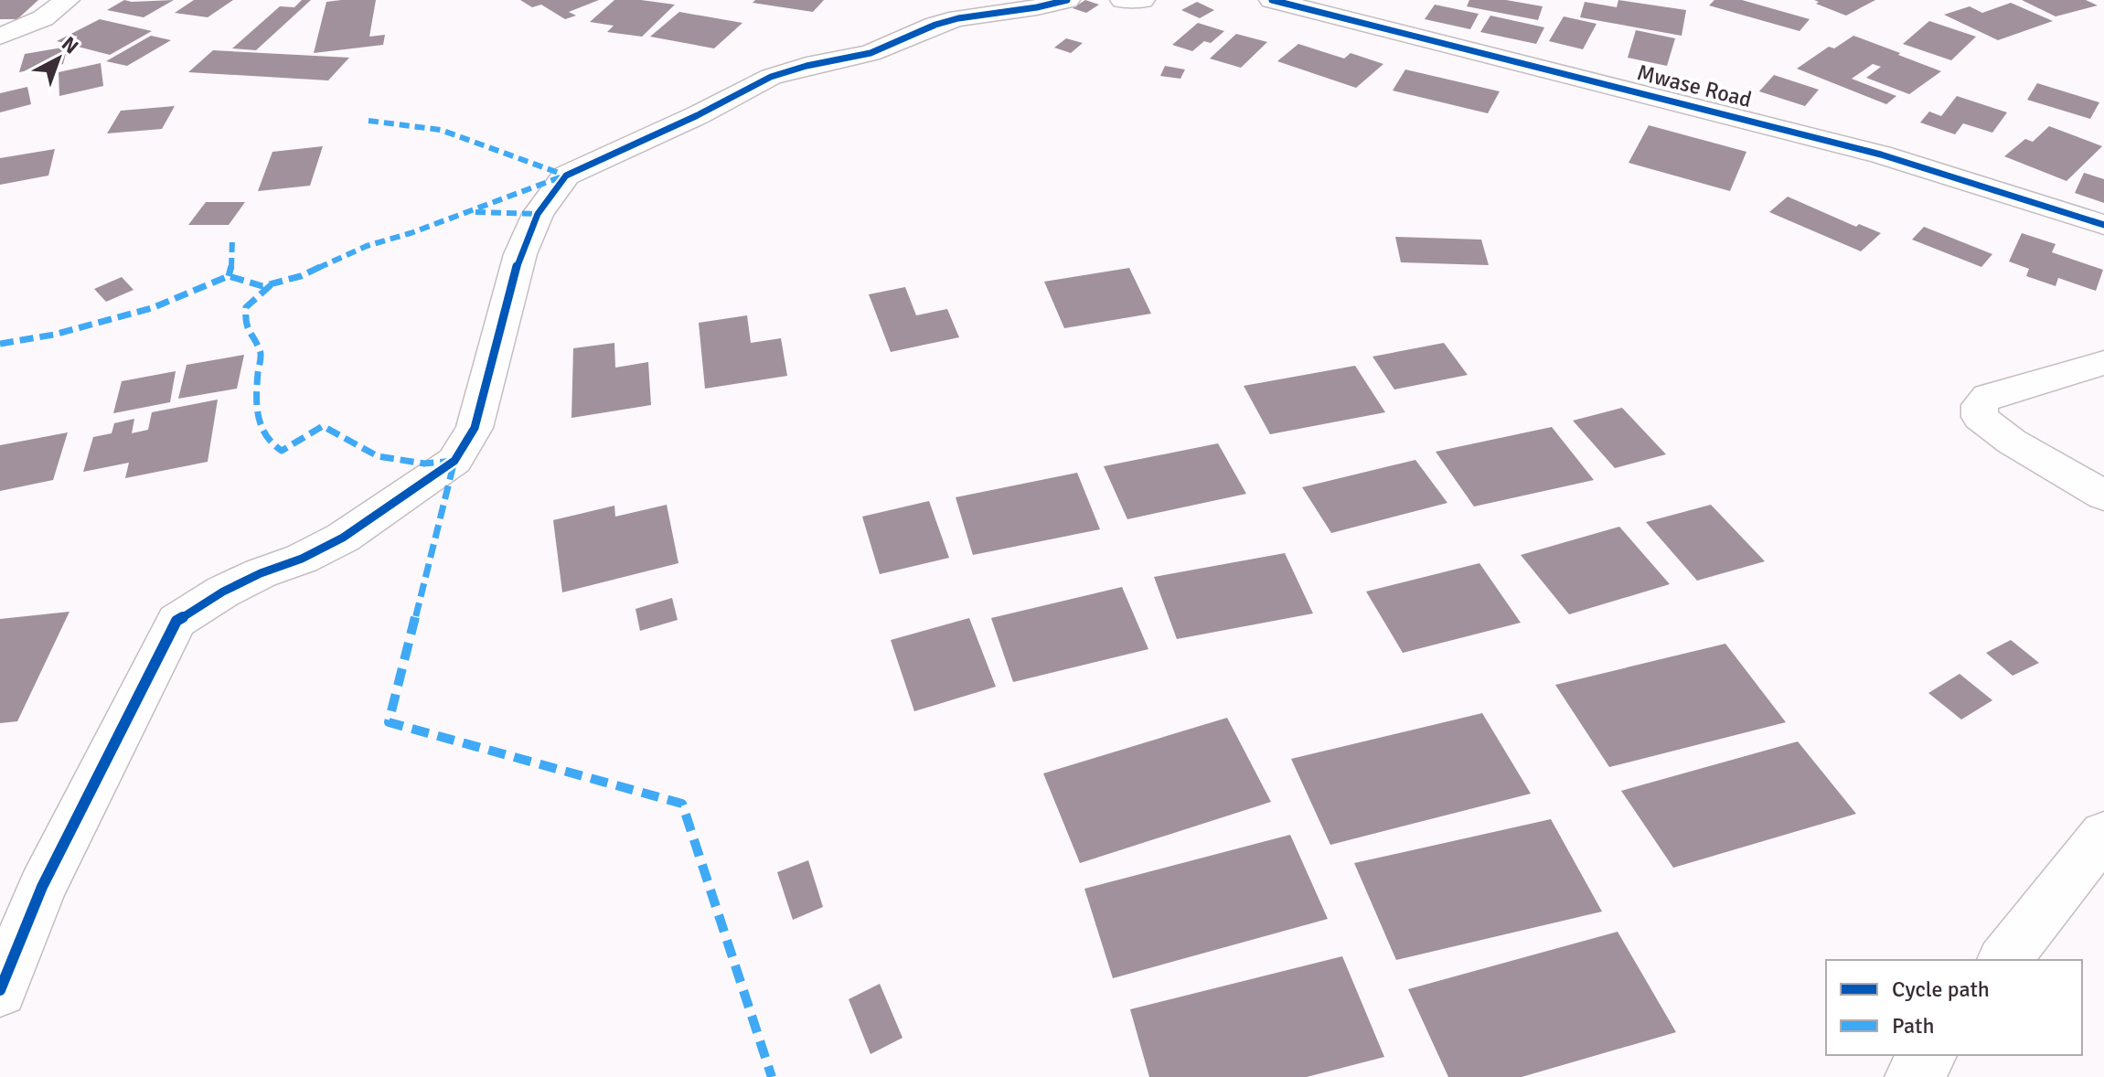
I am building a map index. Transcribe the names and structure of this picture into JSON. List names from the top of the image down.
{
  "streets": {
    "street": ["Mwase Road"]
  },
  "legend": ["Cycle path", "Path"],
  "north": "top right"
}
